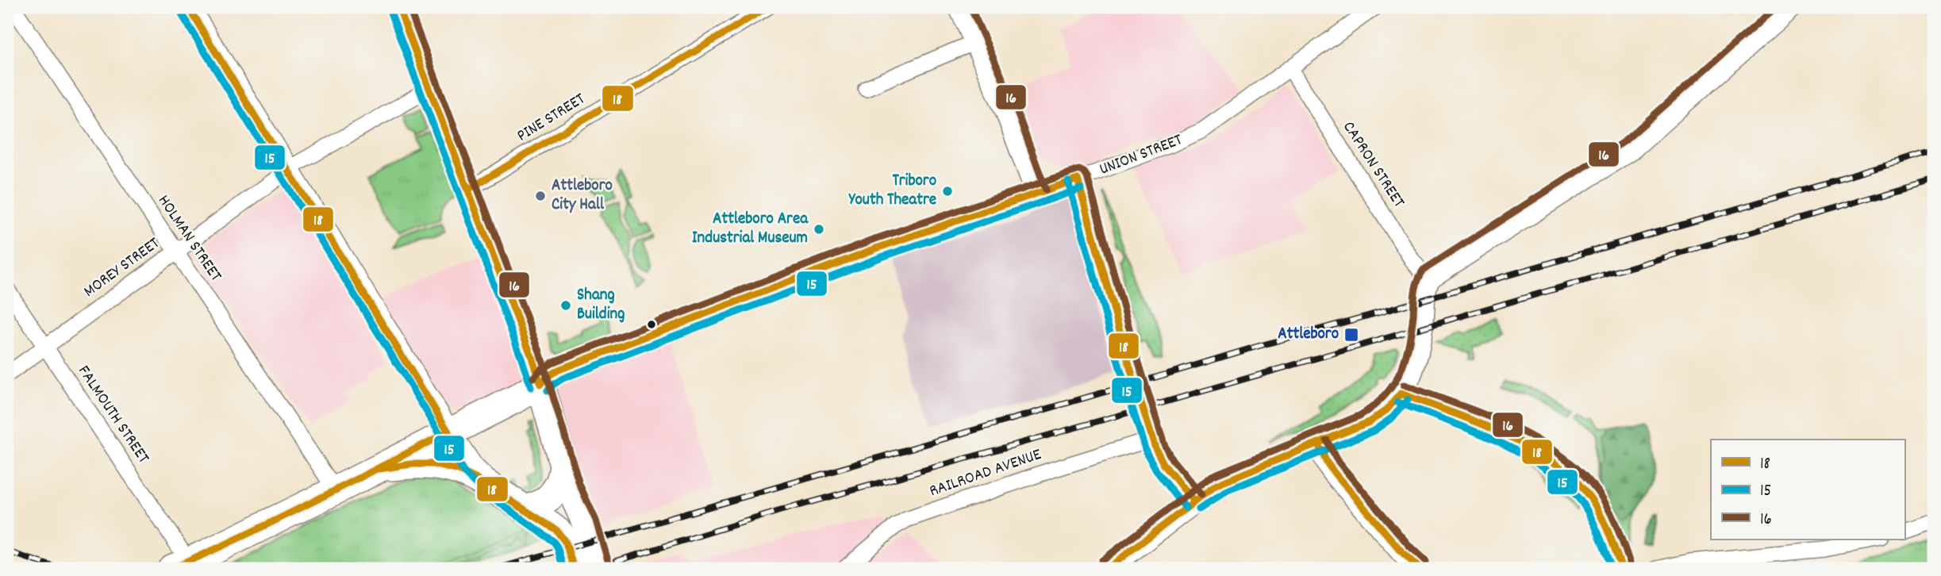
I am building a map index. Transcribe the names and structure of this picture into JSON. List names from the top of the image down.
{
  "streets": {
    "main road": ["UNION STREET"],
    "street": [
      "PINE STREET",
      "CAPRON STREET",
      "HOLMAN STREET",
      "MOREY STREET",
      "FALMOUTH STREET",
      "RAILROAD AVENUE"
    ]
  },
  "crossings": [
    ["UNION STREET", "CAPRON STREET"],
    ["HOLMAN STREET", "MOREY STREET"],
    ["MOREY STREET", "FALMOUTH STREET"]
  ],
  "places": {
    "other": [
      "Triboro Youth Theatre",
      "Attleboro City Hall",
      "Attleboro Area Industrial Museum",
      "Shang Building"
    ],
    "transit": ["Attleboro"]
  },
  "lines": ["transit line 18", "transit line 16", "transit line 15"],
  "legend": ["18", "15", "16"]
}
